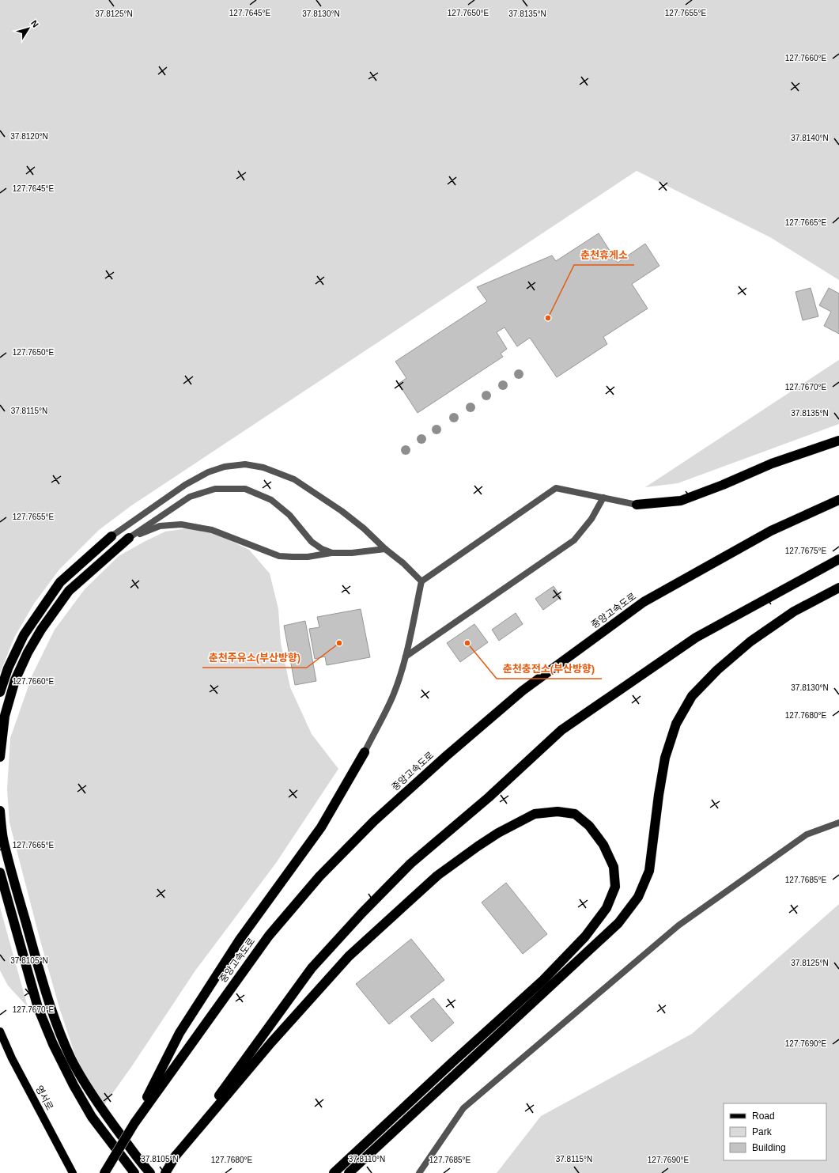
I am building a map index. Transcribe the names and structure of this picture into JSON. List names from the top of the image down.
{
  "streets": {
    "highway": ["중앙고속도로"],
    "main road": ["영서로"]
  },
  "places": ["춘천휴게소", "춘천주유소(부산방향)", "춘천충전소(부산방향)"],
  "legend": ["Road", "Park", "Building"],
  "north": "top right",
  "coordinates": [
    "127.7645°E",
    "127.7650°E",
    "127.7655°E",
    "37.8125°N",
    "37.8130°N",
    "37.8135°N",
    "127.7660°E",
    "37.8120°N",
    "37.8140°N",
    "127.7665°E",
    "127.7670°E",
    "37.8115°N",
    "127.7675°E",
    "127.7680°E",
    "127.7685°E",
    "37.8105°N",
    "127.7690°E",
    "37.8110°N"
  ]
}
